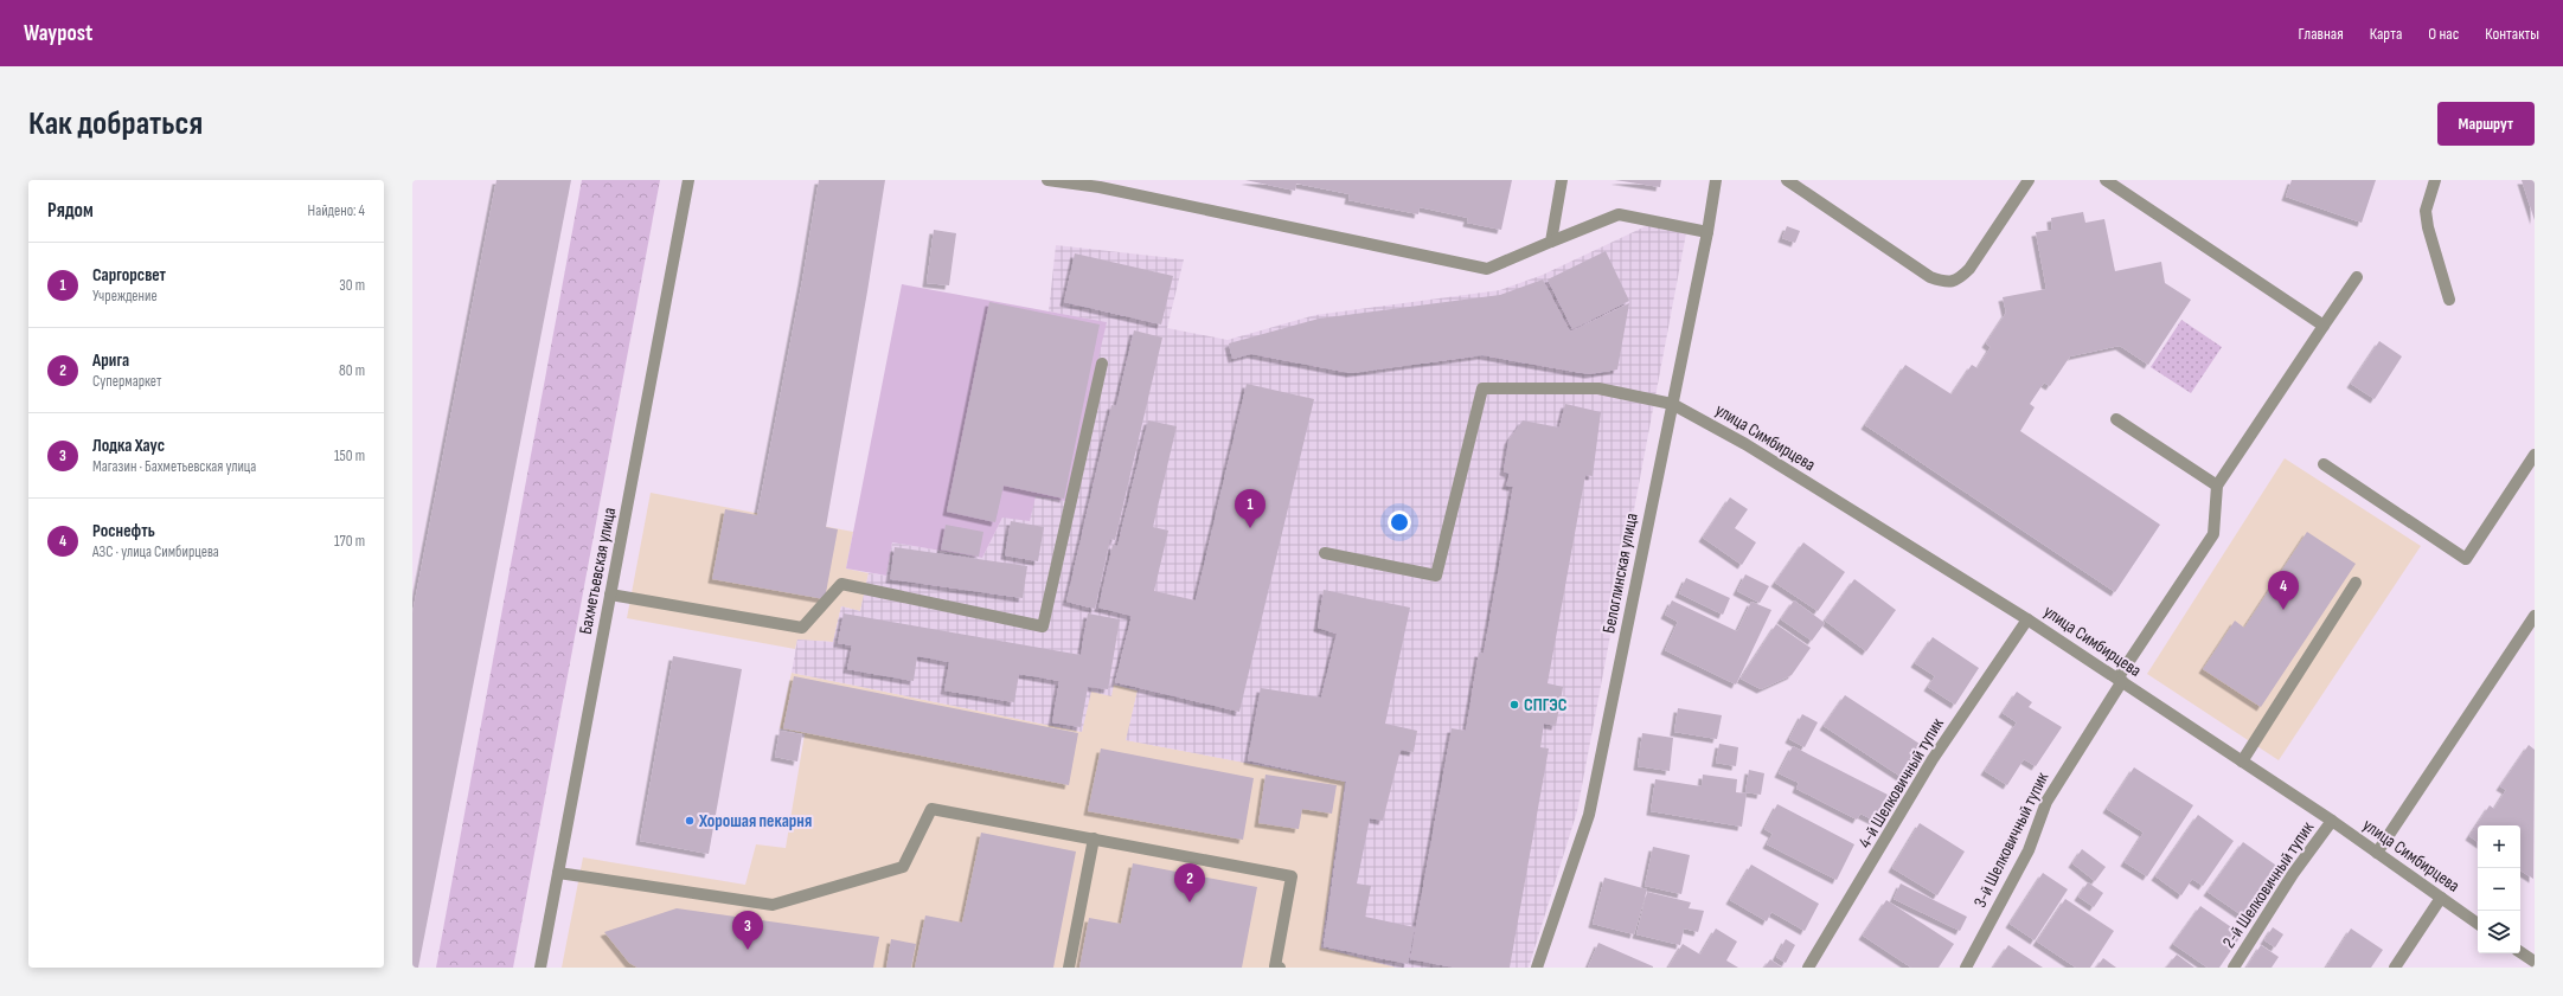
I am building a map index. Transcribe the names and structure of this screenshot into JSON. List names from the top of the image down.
{
  "streets": {
    "street": [
      "улица Симбирцева",
      "Бахметьевская улица",
      "Белоглинская улица",
      "4-й Шелковичный тупик",
      "3-й Шелковичный тупик",
      "2-й Шелковичный тупик"
    ]
  },
  "crossings": [
    ["улица Симбирцева", "Белоглинская улица"],
    ["улица Симбирцева", "4-й Шелковичный тупик"],
    ["улица Симбирцева", "3-й Шелковичный тупик"],
    ["улица Симбирцева", "2-й Шелковичный тупик"]
  ],
  "places": ["СПГЭС", "Хорошая пекарня"],
  "page": {
    "header": "Waypost",
    "nav": [
      "Главная",
      "Карта",
      "О нас",
      "Контакты"
    ],
    "buttons": "Маршрут",
    "title": "Как добраться",
    "heading": ["Рядом", "Найдено: 4"],
    "list": [
      {
        "mark": "1",
        "name": "Саргорсвет",
        "note": "Учреждение",
        "value": "30 m"
      },
      {
        "mark": "2",
        "name": "Арига",
        "note": "Супермаркет",
        "value": "80 m"
      },
      {
        "mark": "3",
        "name": "Лодка Хаус",
        "note": "Магазин · Бахметьевская улица",
        "value": "150 m"
      },
      {
        "mark": "4",
        "name": "Роснефть",
        "note": "АЗС · улица Симбирцева",
        "value": "170 m"
      }
    ],
    "pins": [
      "1",
      "4",
      "2",
      "3"
    ],
    "map_buttons": ["+", "−"]
  }
}
